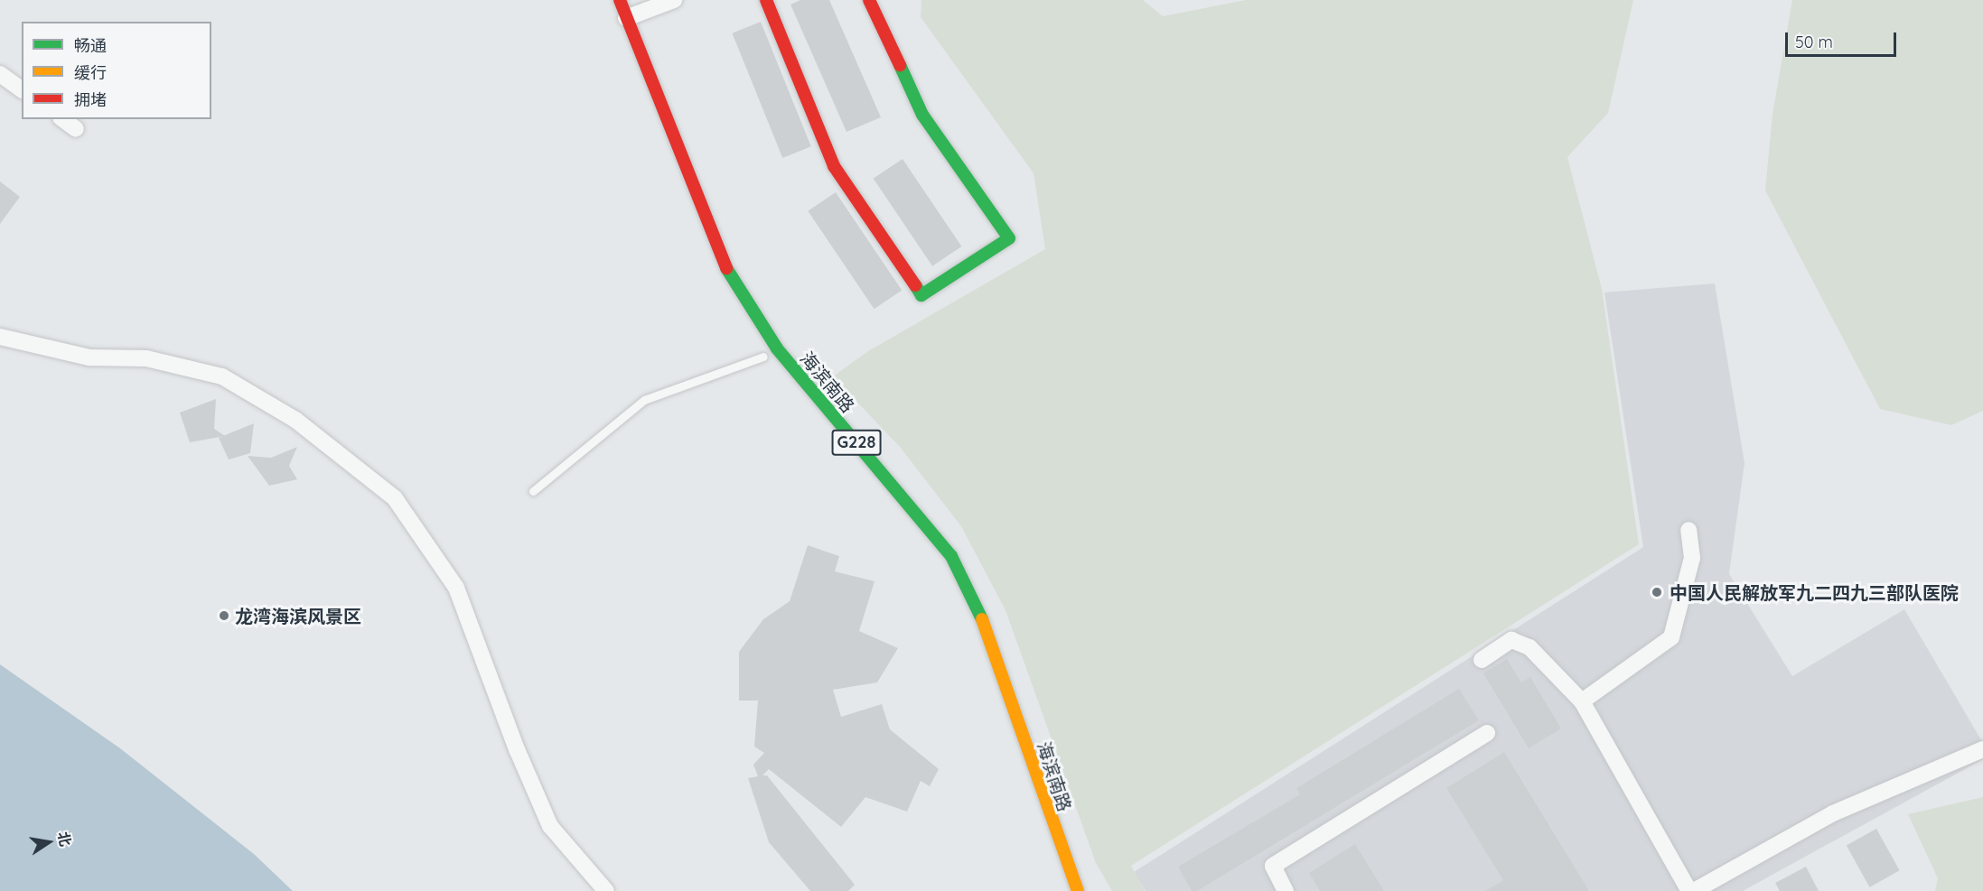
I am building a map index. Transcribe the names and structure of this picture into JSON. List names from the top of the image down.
{
  "streets": {
    "main road": ["海滨南路", "G228"]
  },
  "places": ["中国人民解放军九二四九三部队医院", "龙湾海滨风景区"],
  "legend": ["畅通", "缓行", "拥堵"],
  "scale_bar": "50 m",
  "north": "right"
}
